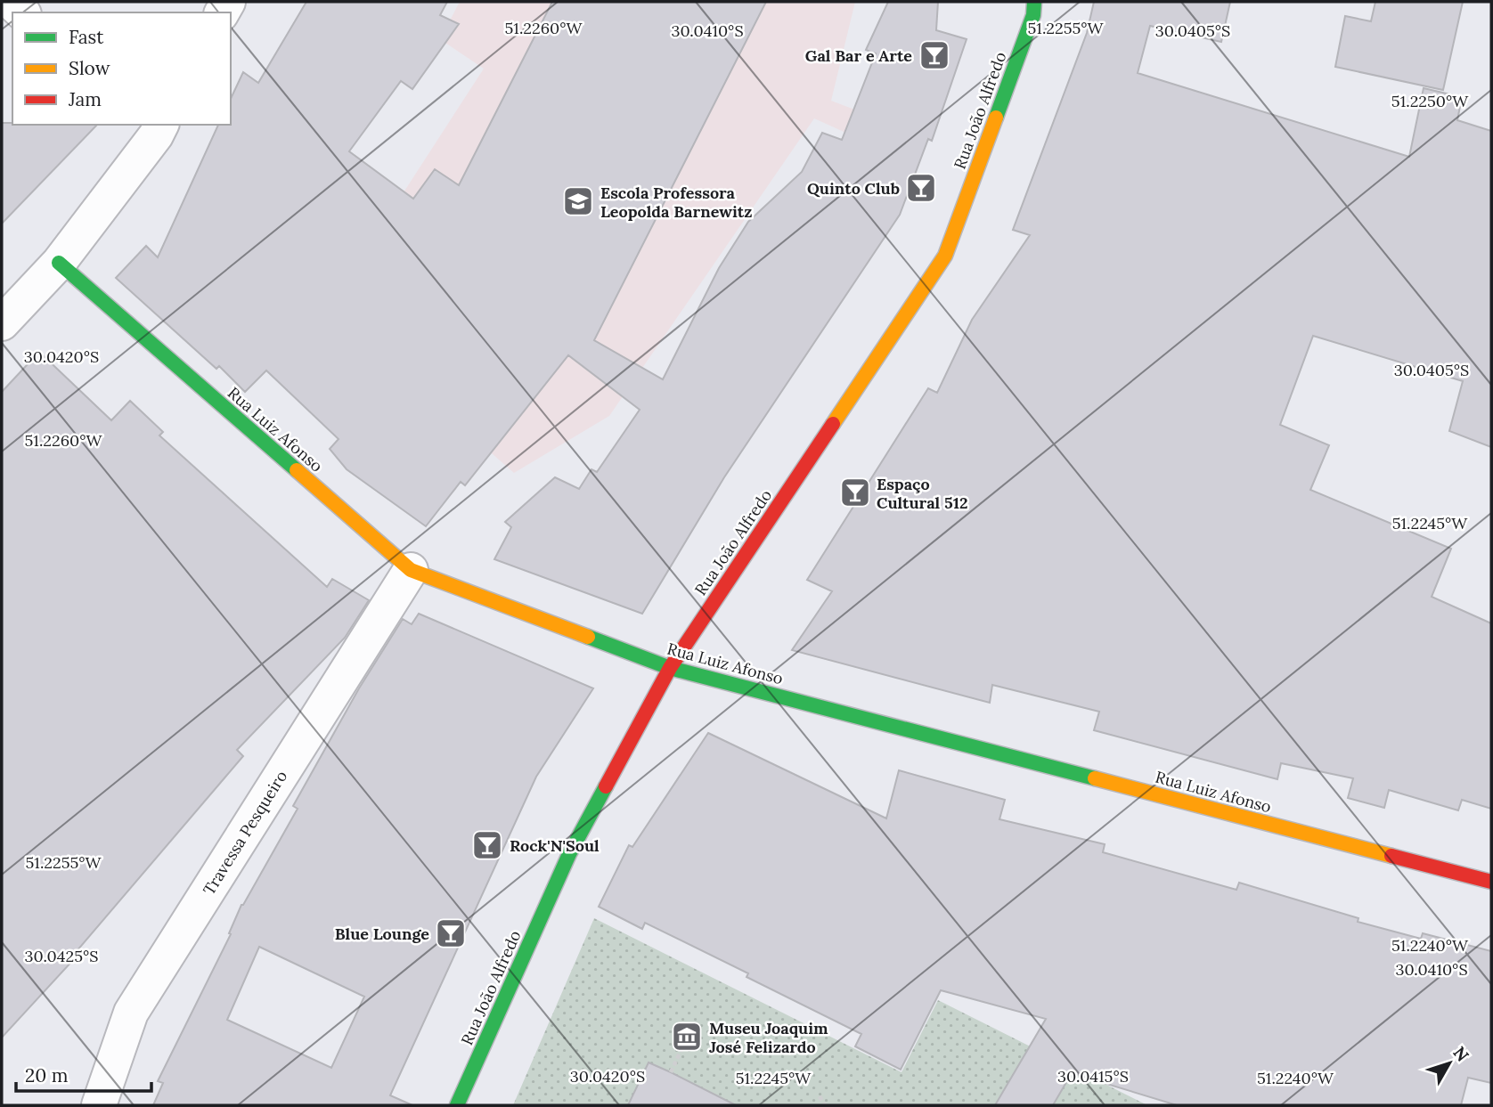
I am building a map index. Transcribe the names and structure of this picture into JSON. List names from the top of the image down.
{
  "streets": {
    "street": ["Rua João Alfredo", "Rua Luiz Afonso", "Travessa Pesqueiro"]
  },
  "crossings": [
    ["Rua João Alfredo", "Rua Luiz Afonso"],
    ["Rua Luiz Afonso", "Travessa Pesqueiro"]
  ],
  "places": {
    "bar": [
      "Gal Bar e Arte",
      "Quinto Club",
      "Espaço Cultural 512",
      "Rock'N'Soul",
      "Blue Lounge"
    ],
    "school or university": ["Escola Professora Leopolda Barnewitz"],
    "museum": ["Museu Joaquim José Felizardo"]
  },
  "legend": ["Fast", "Slow", "Jam"],
  "scale_bar": "20 m",
  "north": "top right",
  "coordinates": [
    "51.2260°W",
    "51.2255°W",
    "30.0410°S",
    "30.0405°S",
    "51.2250°W",
    "30.0420°S",
    "51.2245°W",
    "51.2240°W",
    "30.0425°S",
    "30.0415°S"
  ]
}
